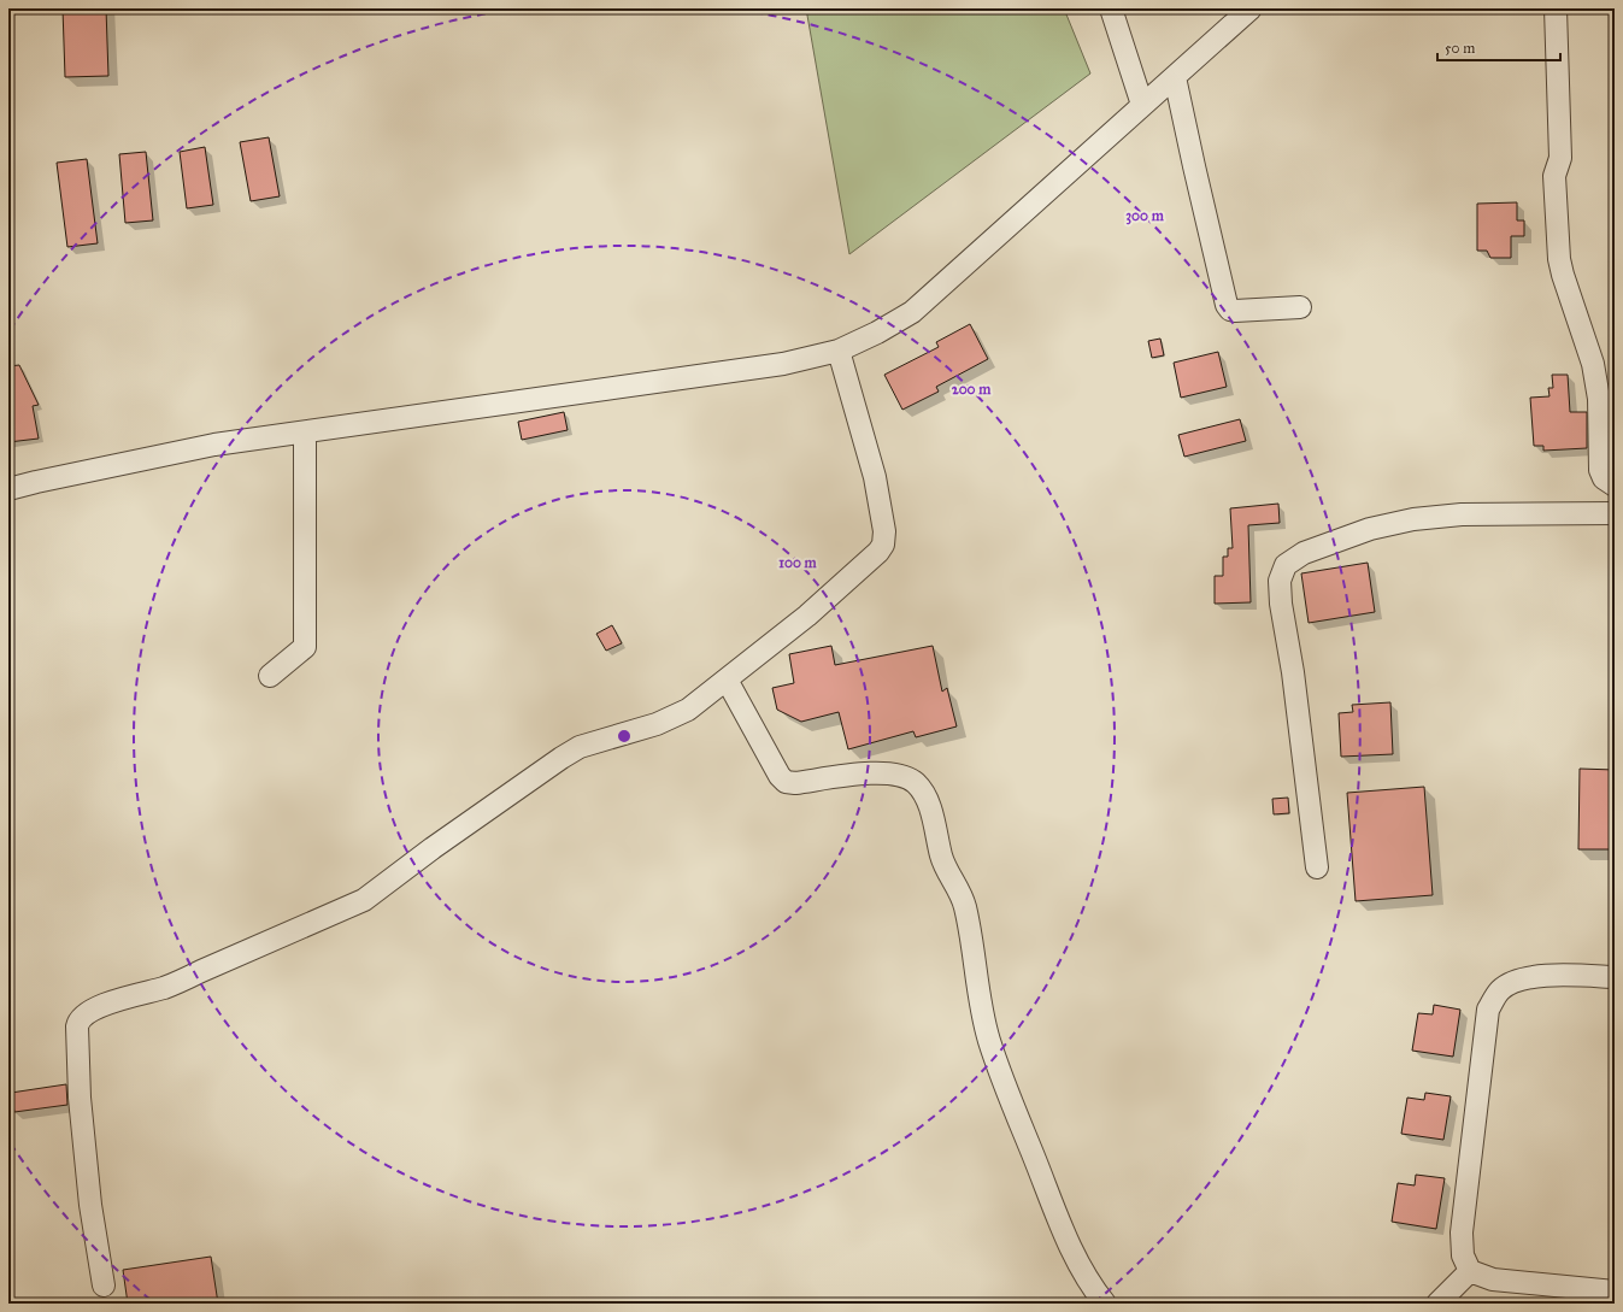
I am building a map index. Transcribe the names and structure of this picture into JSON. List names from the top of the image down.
{
  "scale_bar": "50 m",
  "rings": ["300 m", "200 m", "100 m"]
}
